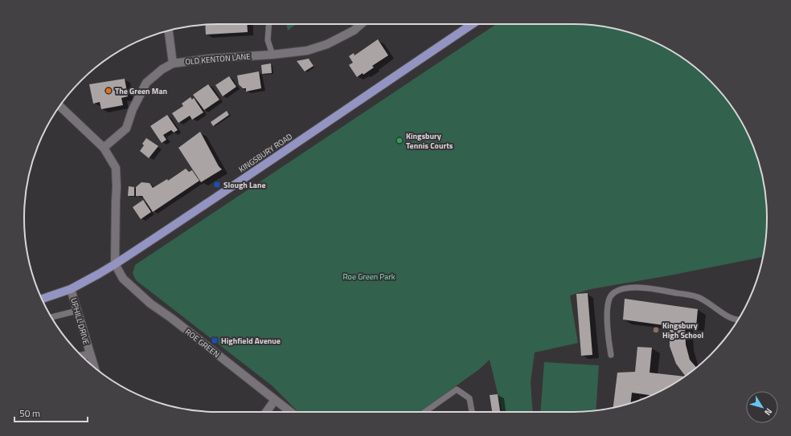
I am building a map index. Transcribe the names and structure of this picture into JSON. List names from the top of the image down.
{
  "streets": {
    "main road": ["KINGSBURY ROAD"],
    "street": ["OLD KENTON LANE", "UPHILL DRIVE", "ROE GREEN"]
  },
  "crossings": [
    ["KINGSBURY ROAD", "UPHILL DRIVE"],
    ["KINGSBURY ROAD", "ROE GREEN"]
  ],
  "parks": ["Roe Green Park"],
  "places": {
    "other": ["The Green Man", "Kingsbury Tennis Courts", "Kingsbury High School"],
    "transit": ["Slough Lane", "Highfield Avenue"]
  },
  "scale_bar": "50 m",
  "north": "bottom right"
}
